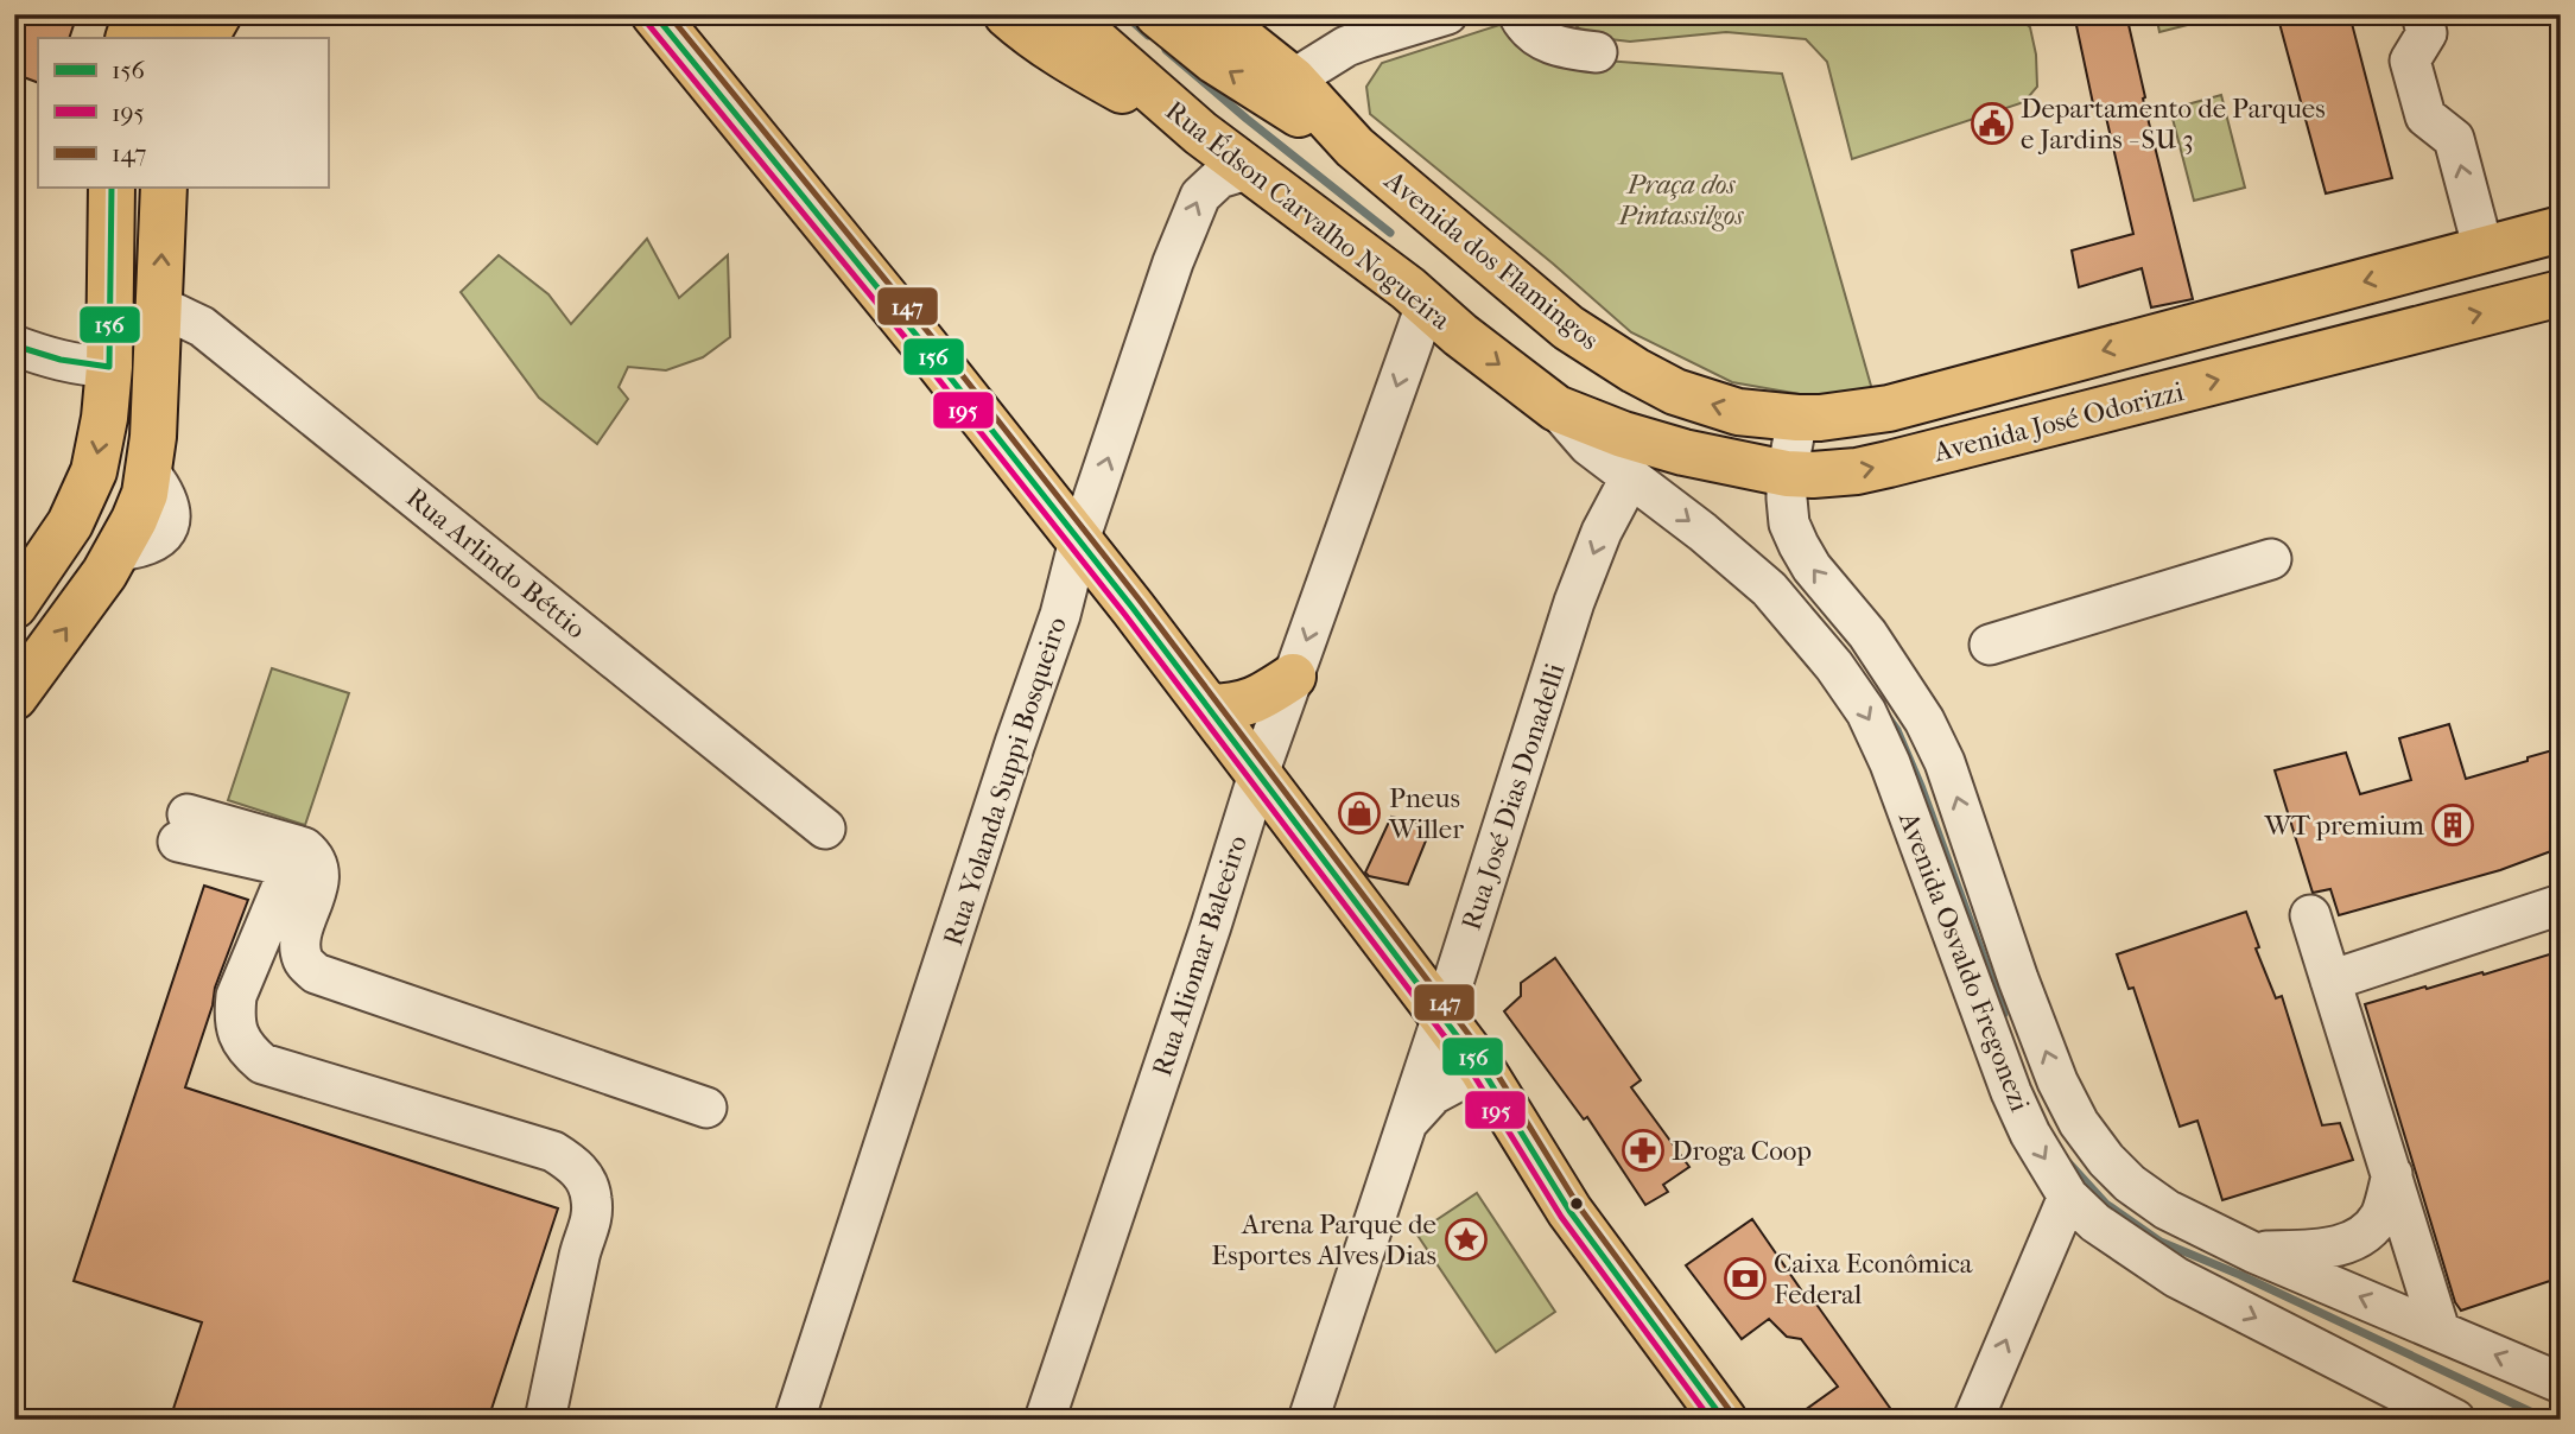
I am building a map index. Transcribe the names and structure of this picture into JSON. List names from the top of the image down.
{
  "streets": {
    "main road": ["Rua Édson Carvalho Nogueira", "Avenida dos Flamingos", "Avenida José Odorizzi"],
    "street": [
      "Rua Arlindo Béttio",
      "Rua Yolanda Suppi Bosqueiro",
      "Rua José Dias Donadelli",
      "Rua Aliomar Baleeiro",
      "Avenida Osvaldo Fregonezi"
    ]
  },
  "crossings": [
    ["Rua Édson Carvalho Nogueira", "Avenida José Odorizzi"],
    ["Rua Édson Carvalho Nogueira", "Rua Yolanda Suppi Bosqueiro"],
    ["Rua Édson Carvalho Nogueira", "Rua Aliomar Baleeiro"],
    ["Rua Édson Carvalho Nogueira", "Avenida Osvaldo Fregonezi"],
    ["Avenida dos Flamingos", "Avenida José Odorizzi"],
    ["Avenida dos Flamingos", "Avenida Osvaldo Fregonezi"],
    ["Avenida José Odorizzi", "Avenida Osvaldo Fregonezi"],
    ["Rua José Dias Donadelli", "Avenida Osvaldo Fregonezi"]
  ],
  "one_way": ["Avenida dos Flamingos", "Rua José Dias Donadelli"],
  "parks": ["Praça dos Pintassilgos"],
  "places": {
    "public building": ["Departamento de Parques e Jardins - SU 3"],
    "shop": ["Pneus Willer"],
    "building": ["WT premium"],
    "pharmacy": ["Droga Coop"],
    "place": ["Arena Parque de Esportes Alves Dias"],
    "bank": ["Caixa Econômica Federal"]
  },
  "lines": ["transit line 156", "transit line 147", "transit line 195"],
  "legend": ["156", "195", "147"]
}
